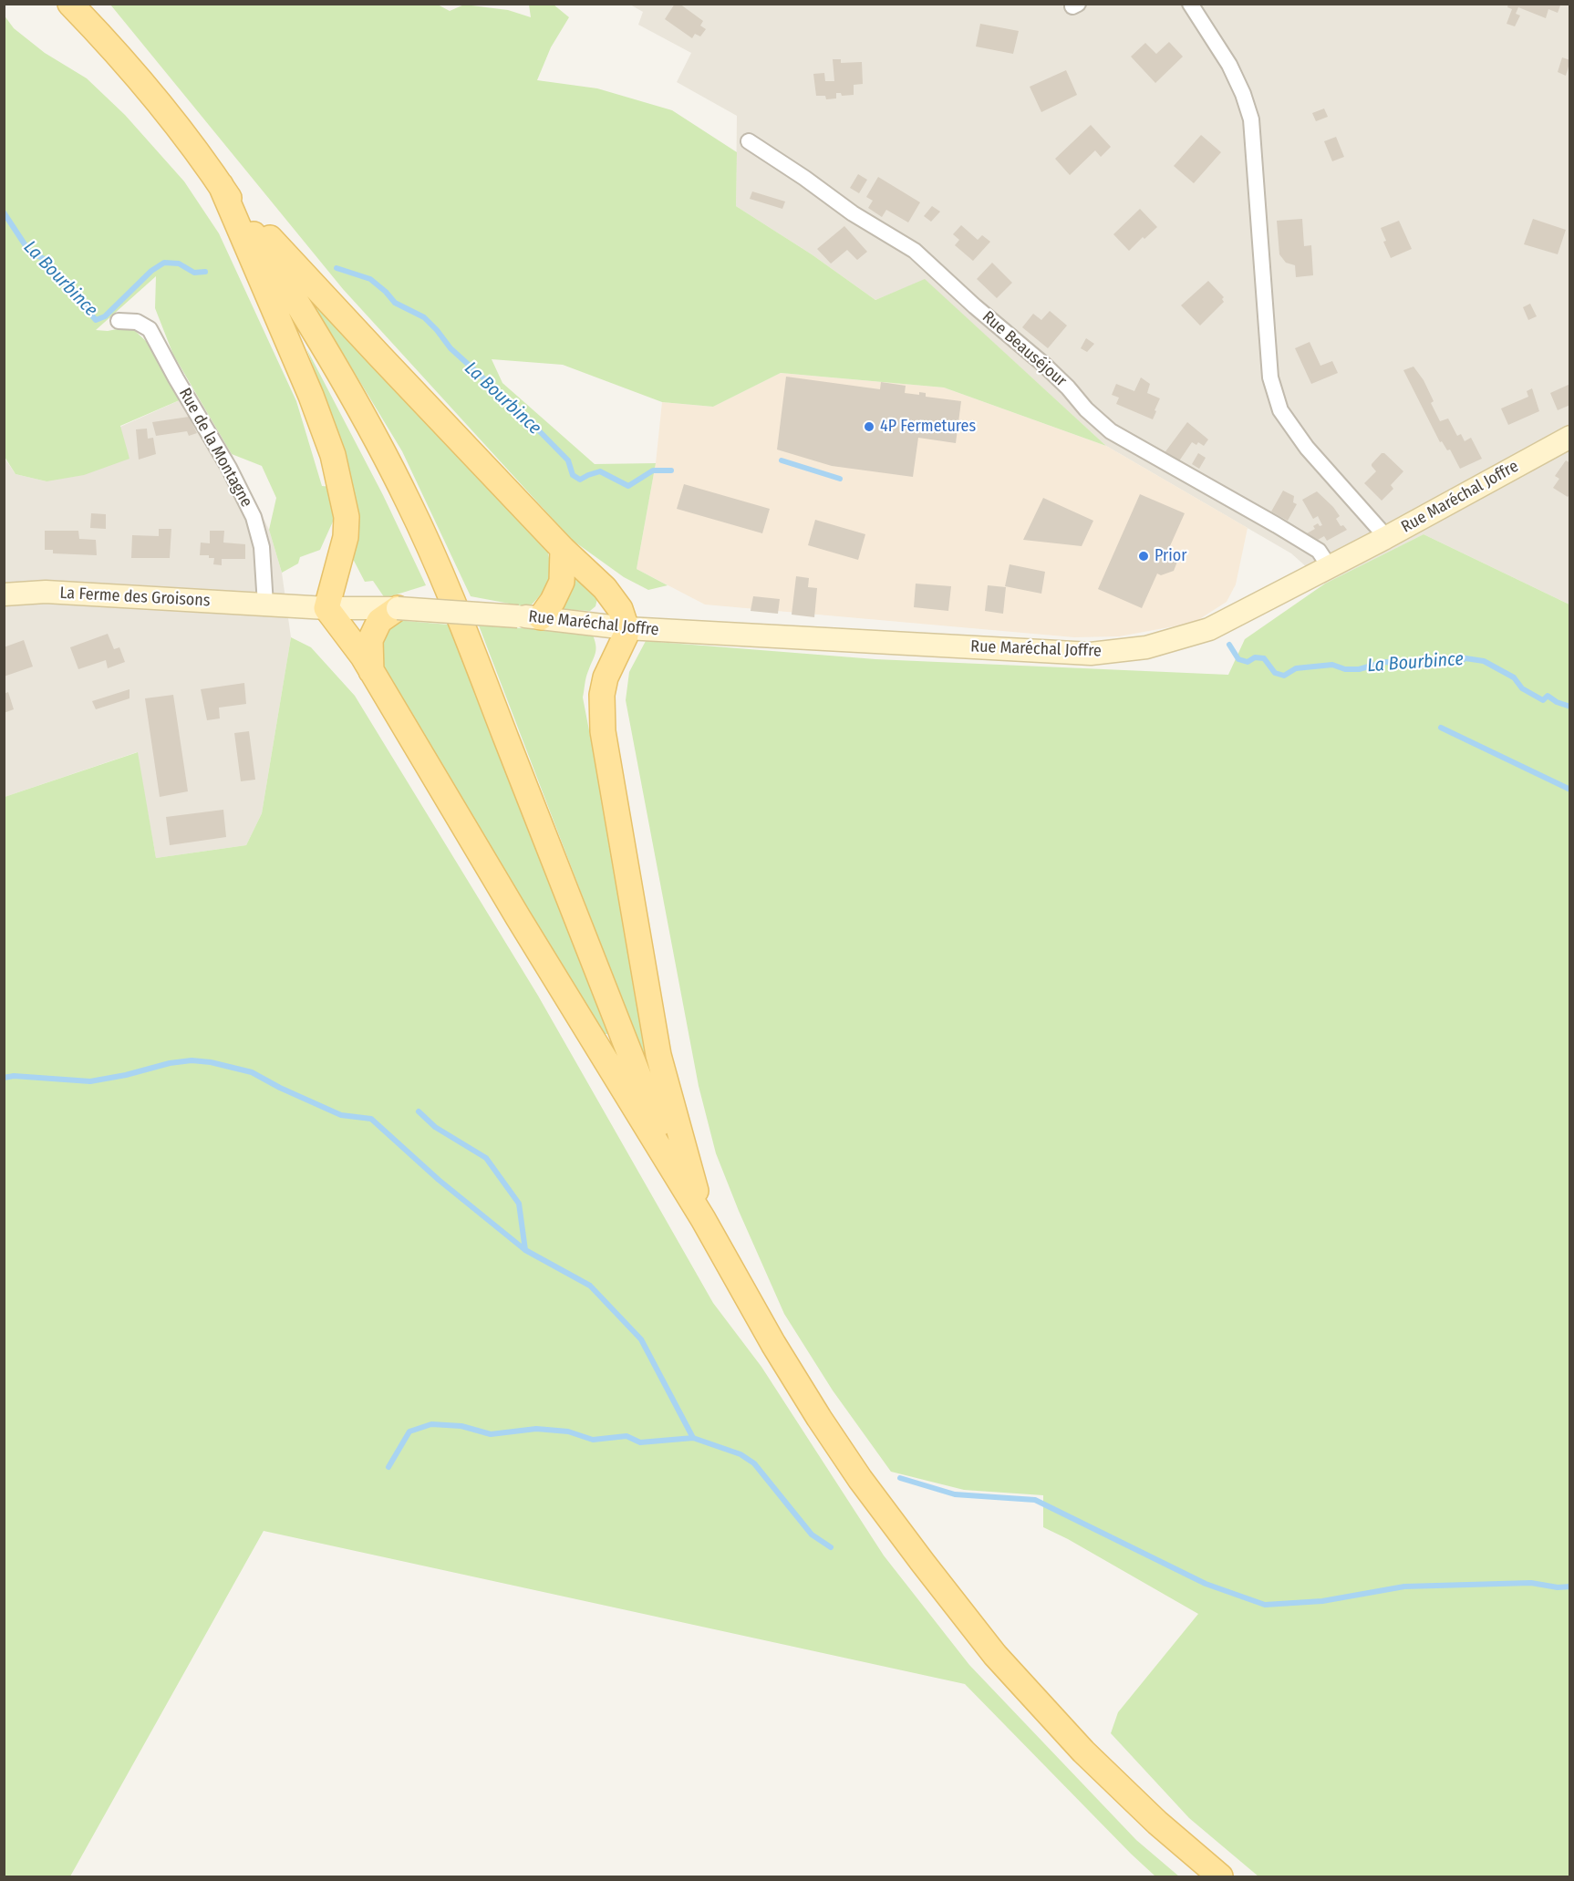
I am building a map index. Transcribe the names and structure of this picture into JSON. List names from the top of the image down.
{
  "streets": {
    "main road": ["Rue Maréchal Joffre", "La Ferme des Groisons"],
    "street": ["Rue Beauséjour", "Rue de la Montagne"]
  },
  "crossings": [
    ["Rue Beauséjour", "Rue Maréchal Joffre"],
    ["Rue de la Montagne", "La Ferme des Groisons"],
    ["Rue Maréchal Joffre", "La Ferme des Groisons"]
  ],
  "water": ["La Bourbince"],
  "places": ["4P Fermetures", "Prior"]
}
